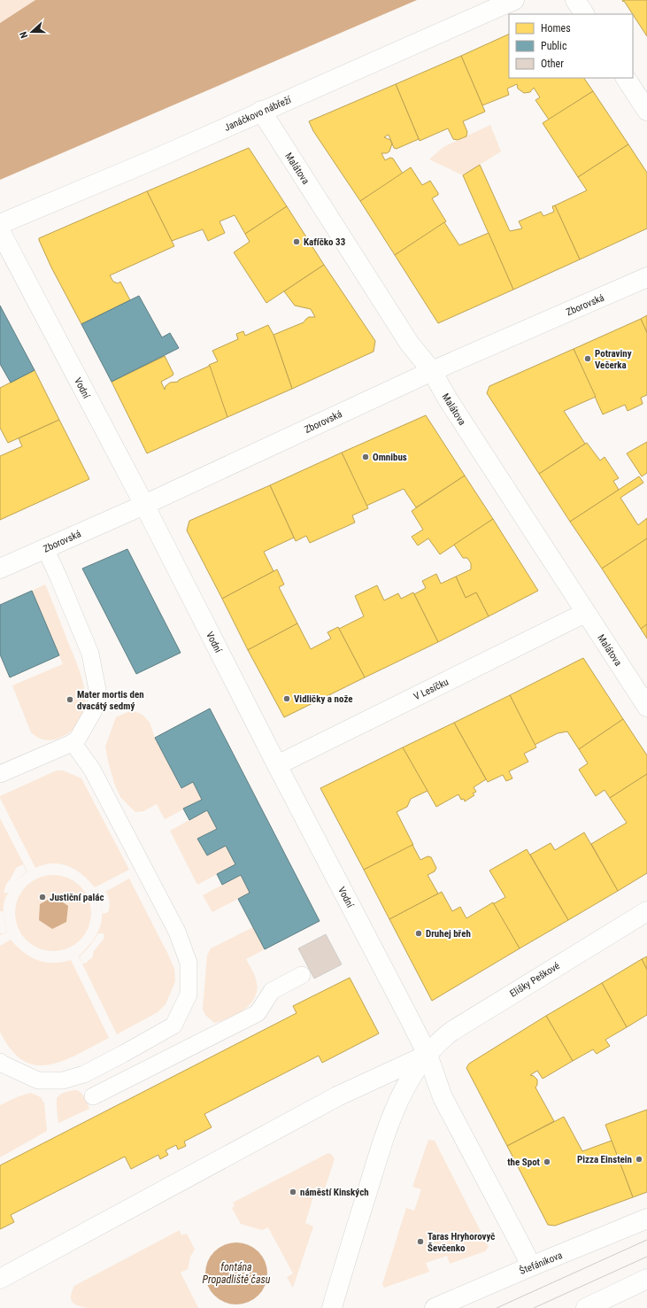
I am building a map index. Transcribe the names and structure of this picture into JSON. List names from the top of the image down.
{
  "streets": {
    "street": [
      "Janáčkovo nábřeží",
      "Malátova",
      "Zborovská",
      "Vodní",
      "V Lesíčku",
      "Elišky Peškové",
      "Štefánikova"
    ]
  },
  "crossings": [
    ["Janáčkovo nábřeží", "Malátova"],
    ["Malátova", "Zborovská"],
    ["Malátova", "V Lesíčku"],
    ["Zborovská", "Vodní"],
    ["Vodní", "V Lesíčku"],
    ["Vodní", "Elišky Peškové"]
  ],
  "water": ["fontána Propadliště času"],
  "places": [
    "Kafíčko 33",
    "Potraviny Večerka",
    "Omnibus",
    "Vidličky a nože",
    "Mater mortis den dvacátý sedmý",
    "Justiční palác",
    "Druhej břeh",
    "Pizza Einstein",
    "the Spot",
    "náměstí Kinských",
    "Taras Hryhorovyč Ševčenko"
  ],
  "legend": ["Homes", "Public", "Other"],
  "north": "left"
}
